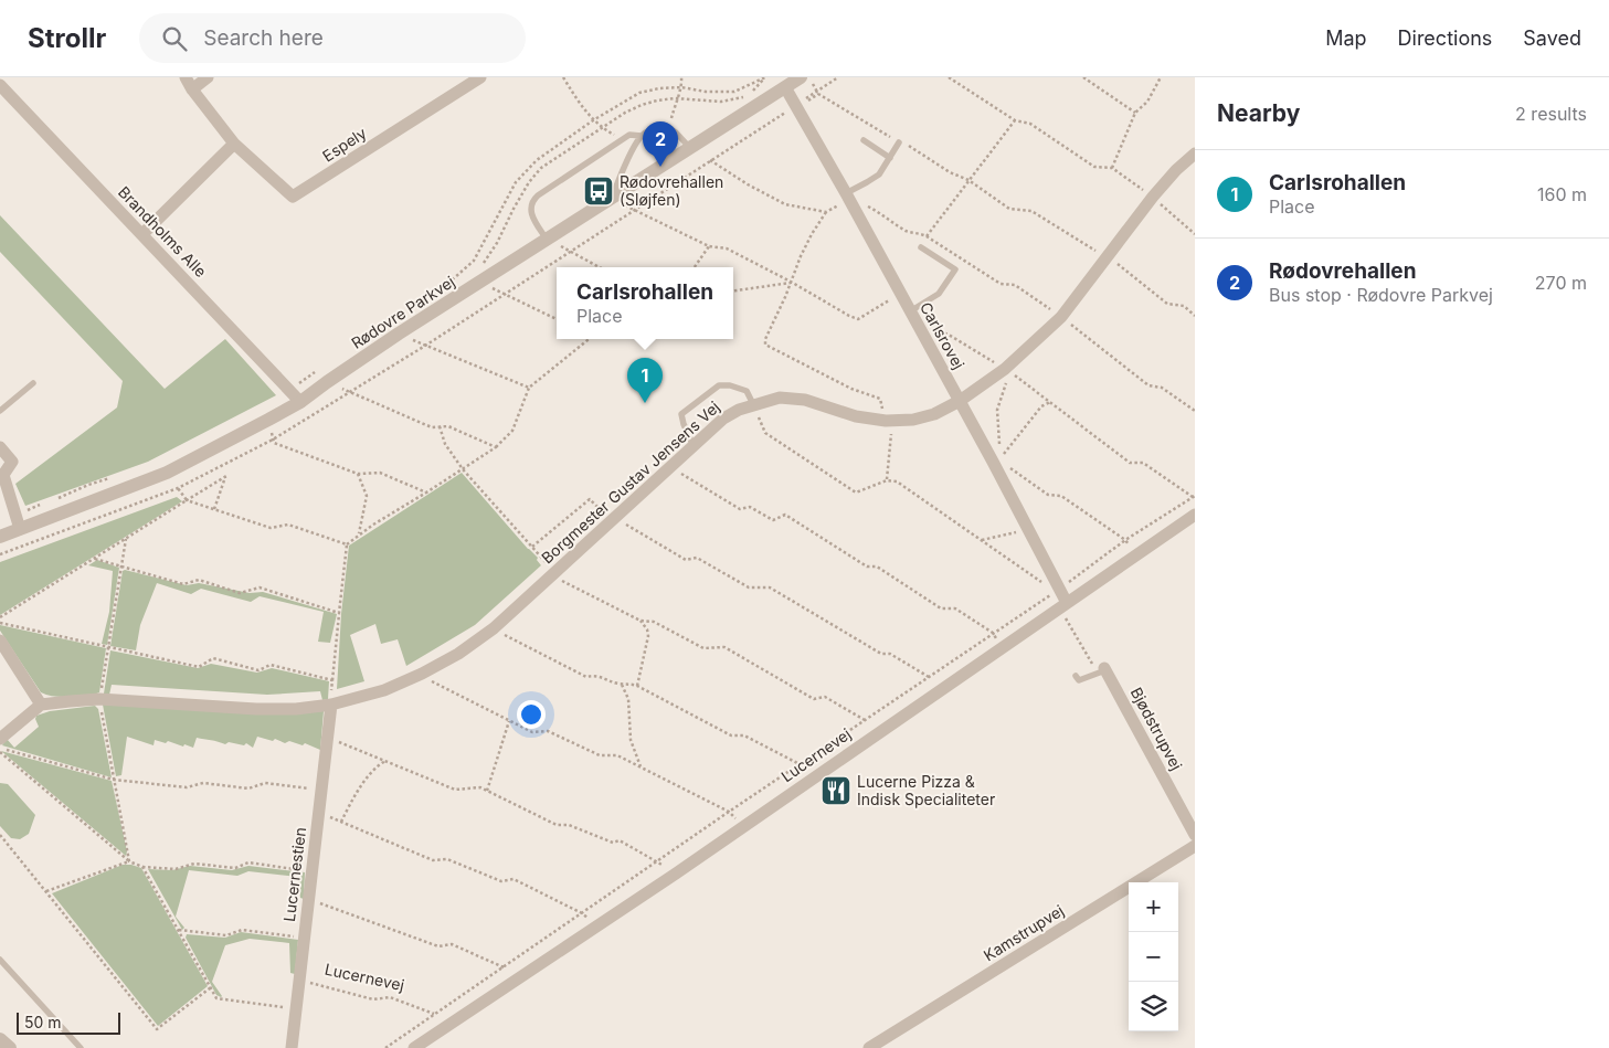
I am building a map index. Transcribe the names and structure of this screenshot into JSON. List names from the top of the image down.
{
  "streets": {
    "street": [
      "Espely",
      "Brandholms Alle",
      "Rødovre Parkvej",
      "Carlsrovej",
      "Borgmester Gustav Jensens Vej",
      "Bjødstrupvej",
      "Lucernevej",
      "Lucernestien",
      "Kamstrupvej"
    ]
  },
  "crossings": [
    ["Brandholms Alle", "Rødovre Parkvej"],
    ["Rødovre Parkvej", "Carlsrovej"],
    ["Carlsrovej", "Borgmester Gustav Jensens Vej"],
    ["Carlsrovej", "Lucernevej"],
    ["Borgmester Gustav Jensens Vej", "Lucernestien"],
    ["Lucernevej", "Lucernestien"]
  ],
  "places": {
    "bus stop": ["Rødovrehallen (Sløjfen)"],
    "restaurant": ["Lucerne Pizza & Indisk Specialiteter"]
  },
  "scale_bar": "50 m",
  "page": {
    "header": "Strollr",
    "search": "Search here",
    "nav": ["Map", "Directions", "Saved"],
    "heading": ["Nearby", "2 results"],
    "pins": ["2", "1"],
    "list": [
      {
        "mark": "1",
        "name": "Carlsrohallen",
        "note": "Place",
        "value": "160 m"
      },
      {
        "mark": "2",
        "name": "Rødovrehallen",
        "note": "Bus stop · Rødovre Parkvej",
        "value": "270 m"
      }
    ],
    "popup": ["Carlsrohallen", "Place"],
    "map_buttons": ["+", "−"],
    "scale": "50 m"
  }
}
